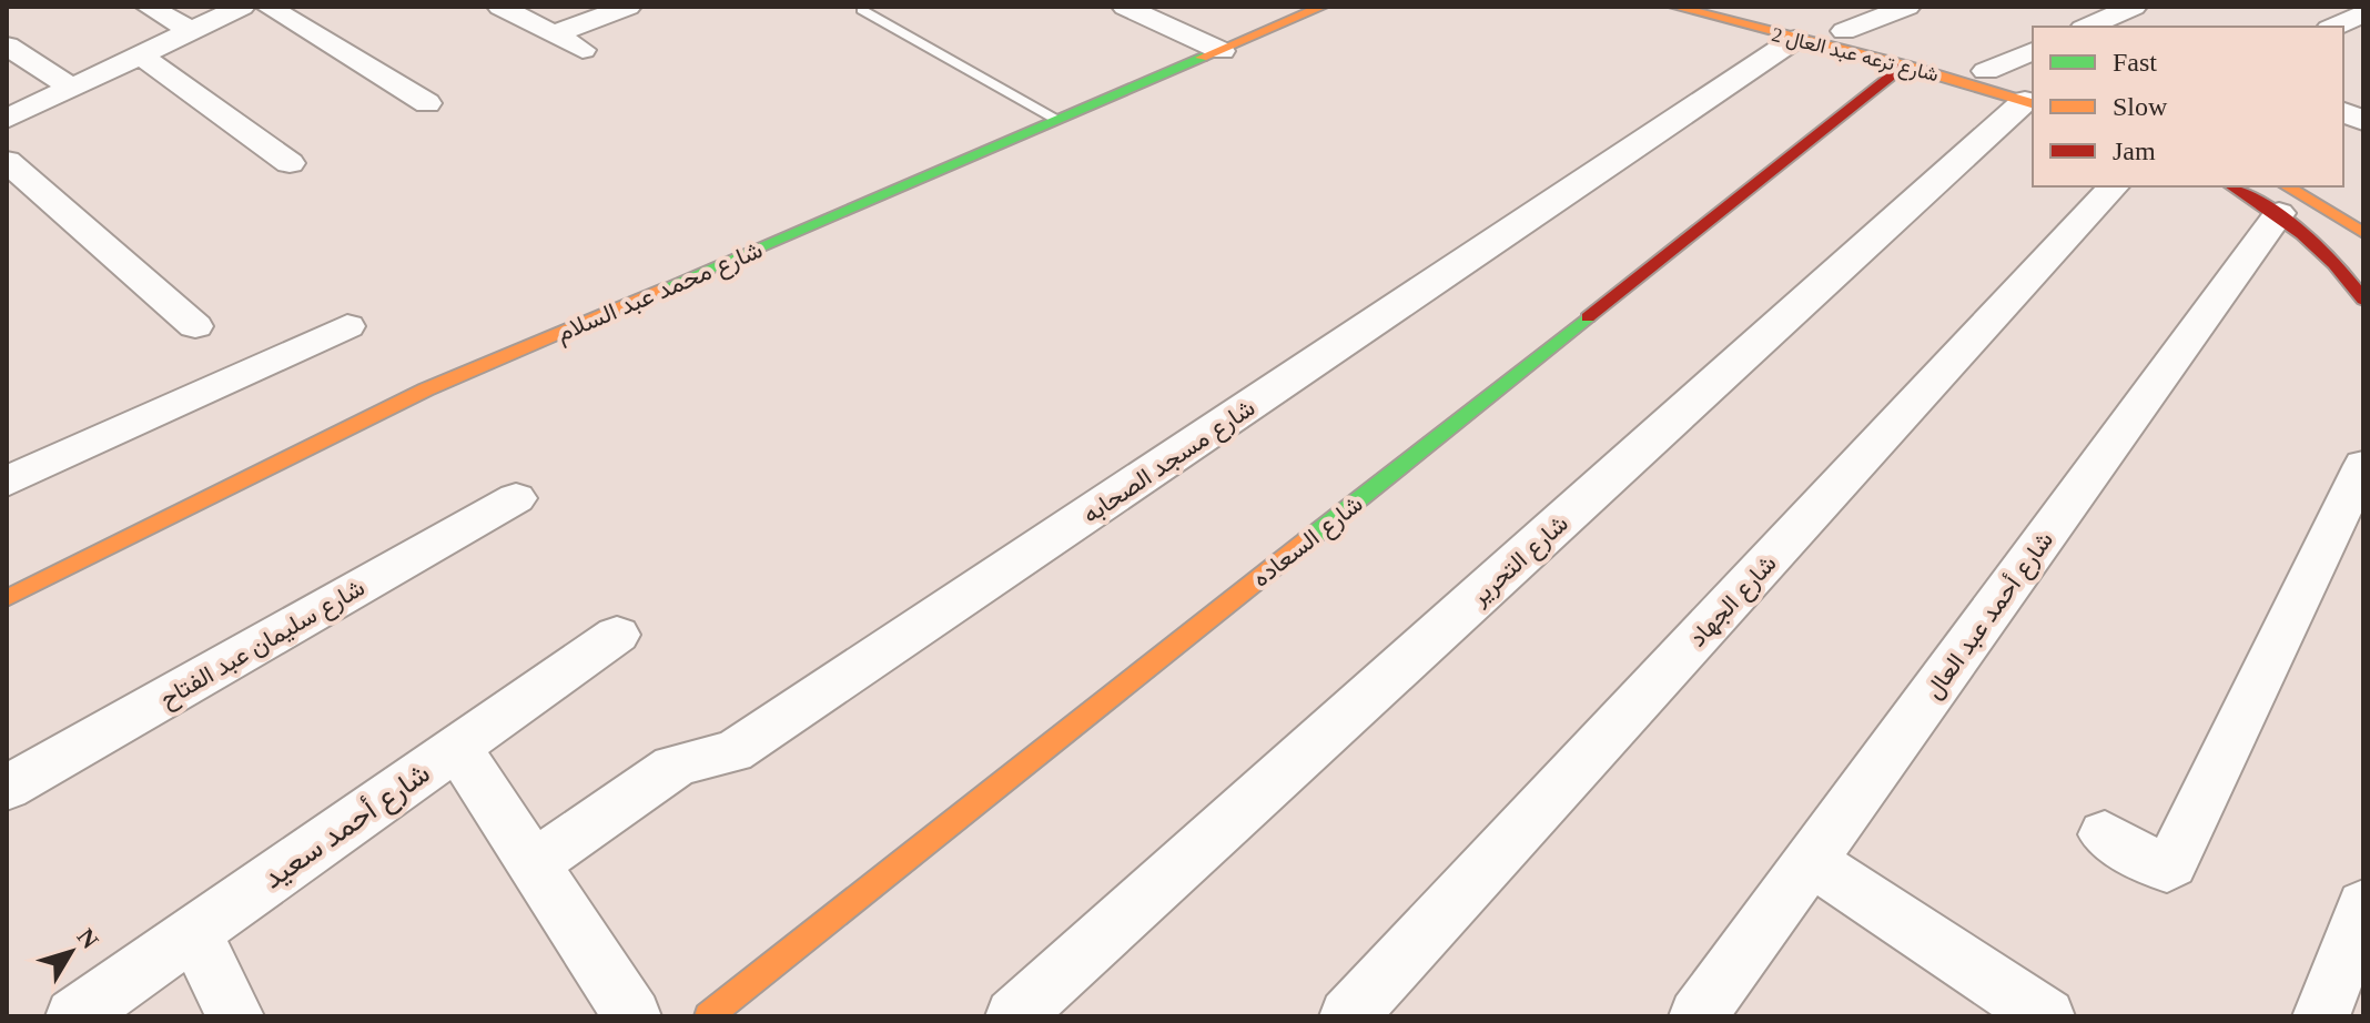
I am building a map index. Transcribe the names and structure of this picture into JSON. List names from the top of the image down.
{
  "streets": {
    "street": [
      "شارع ترعه عبد العال 2",
      "شارع محمد عبد السلام",
      "شارع مسجد الصحابه",
      "شارع السعاده",
      "شارع التحرير",
      "شارع الجهاد",
      "شارع أحمد عبد العال",
      "شارع سليمان عبد الفتاح",
      "شارع أحمد سعيد"
    ]
  },
  "crossings": [
    ["شارع ترعه عبد العال 2", "شارع مسجد الصحابه"],
    ["شارع ترعه عبد العال 2", "شارع السعاده"],
    ["شارع ترعه عبد العال 2", "شارع التحرير"]
  ],
  "legend": ["Fast", "Slow", "Jam"],
  "north": "top right"
}
